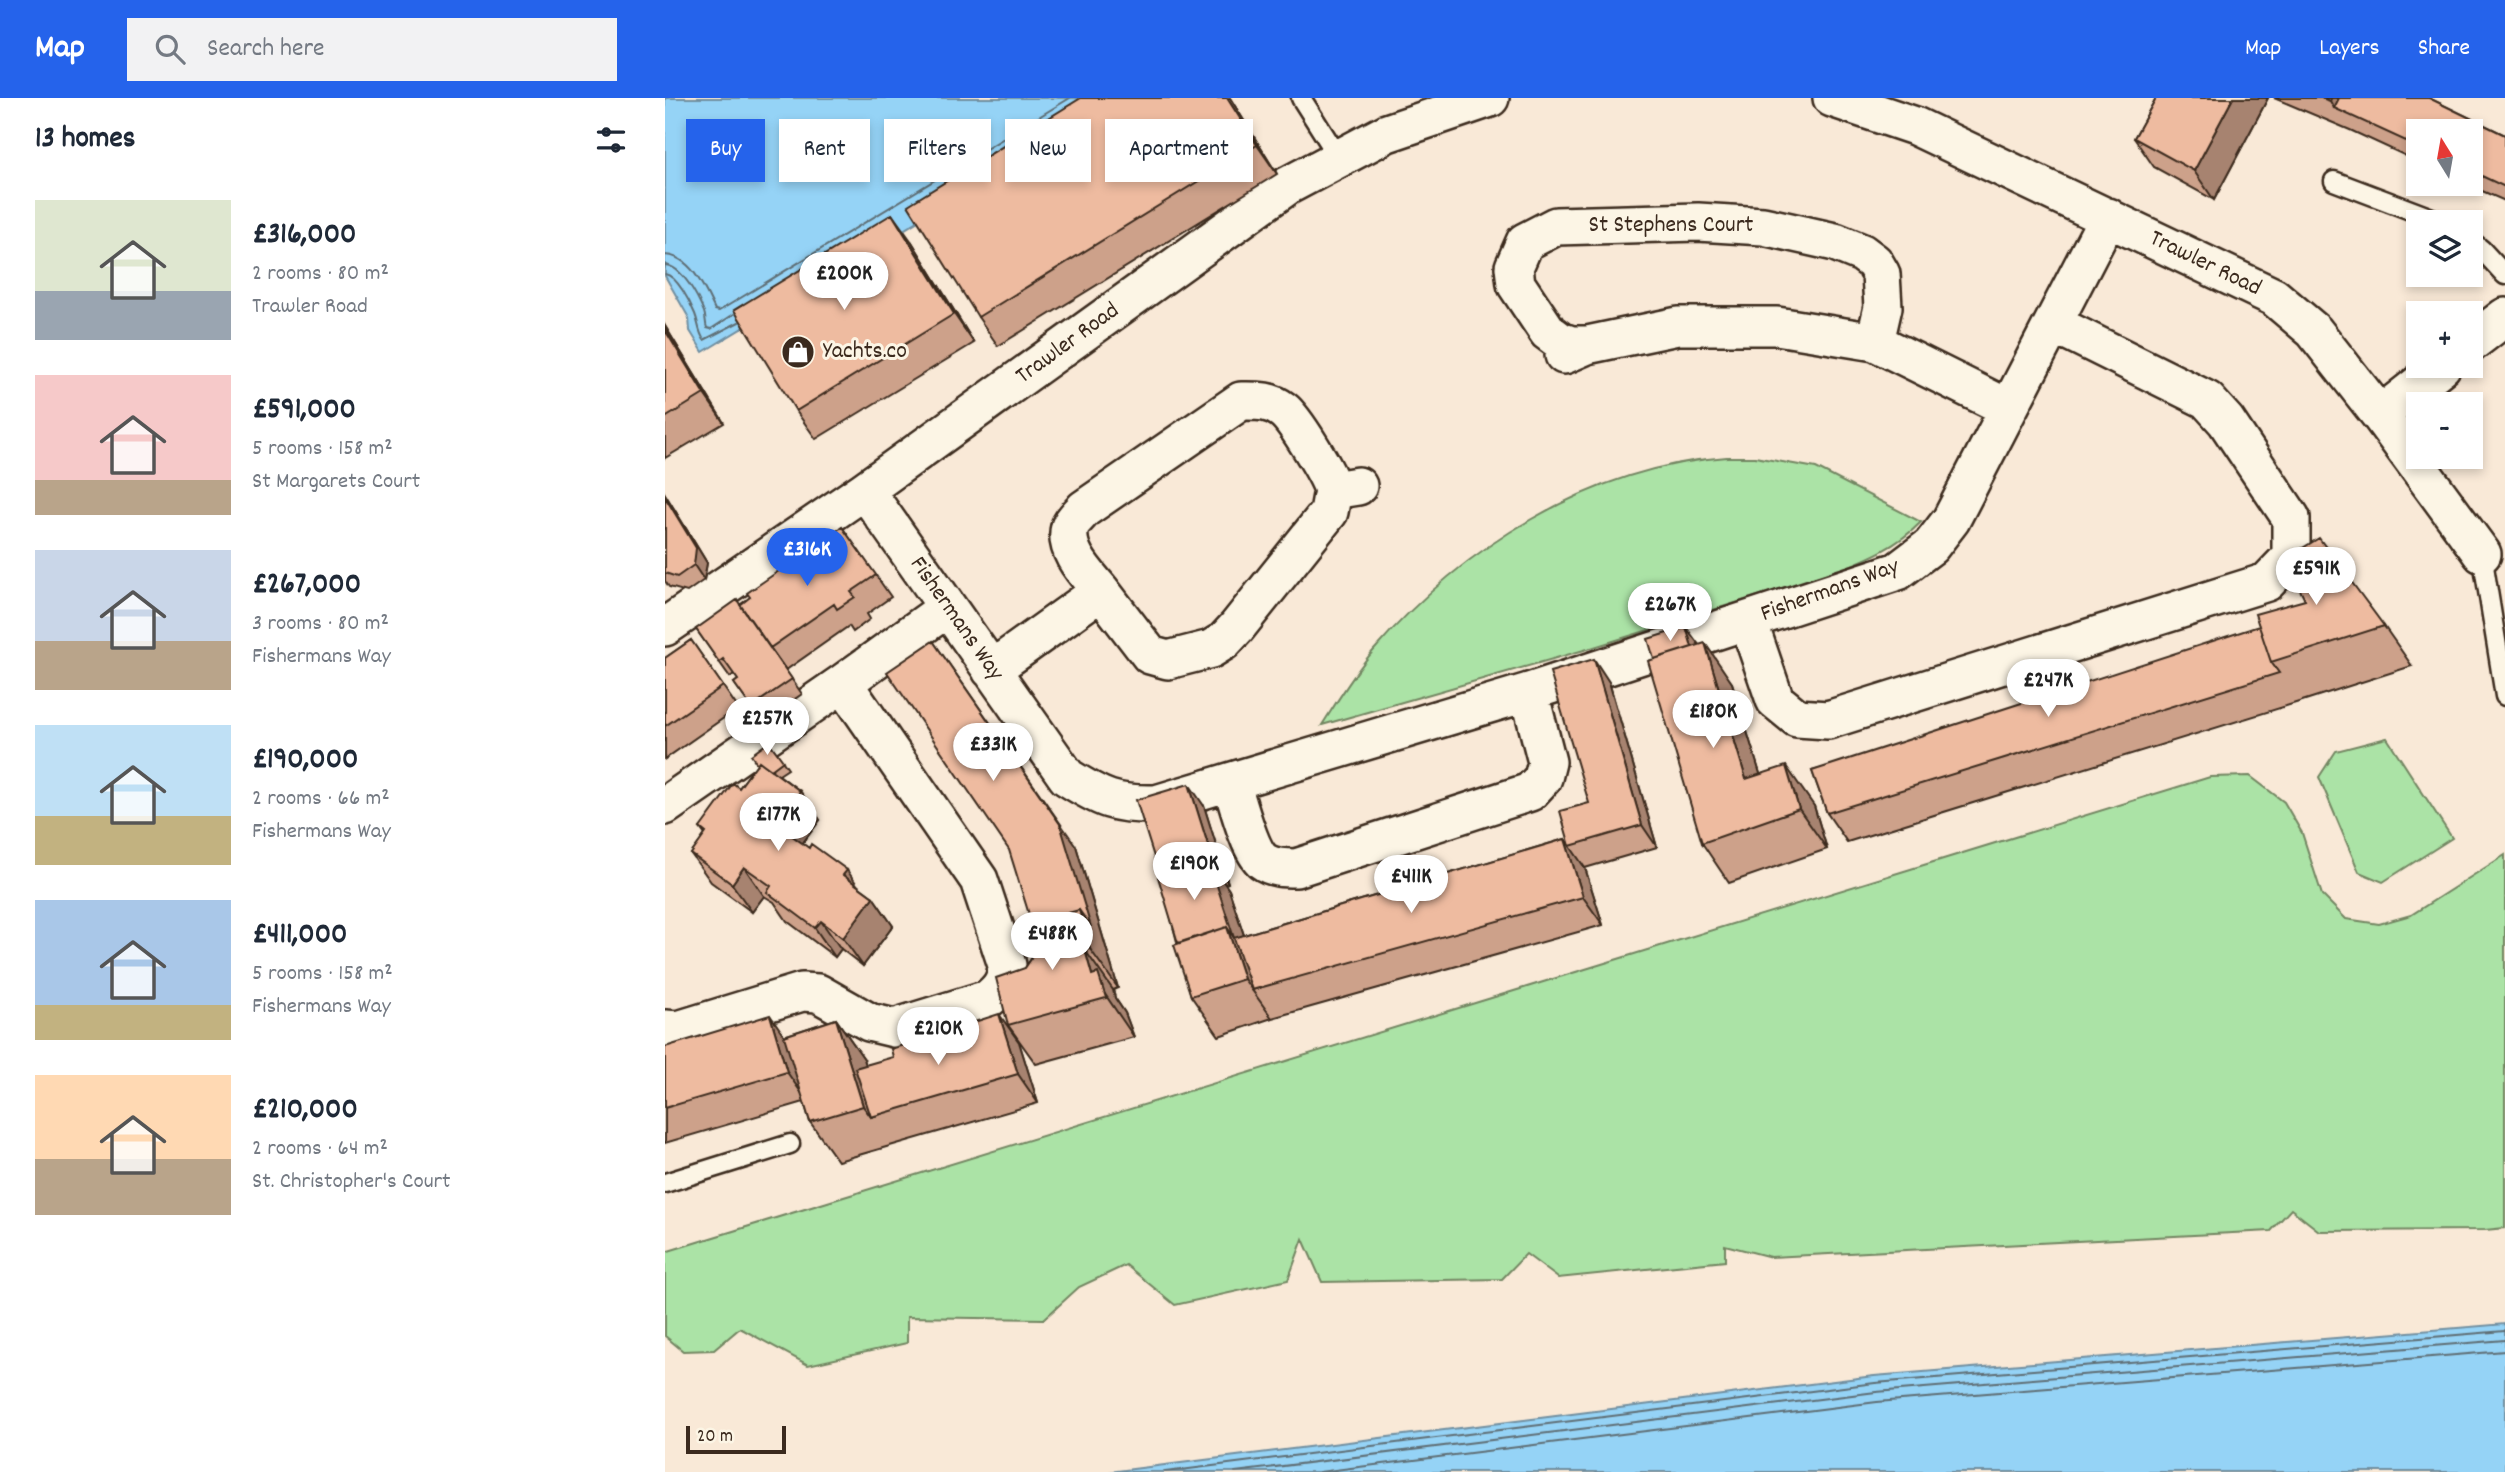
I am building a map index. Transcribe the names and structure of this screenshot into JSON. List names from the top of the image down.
{
  "streets": {
    "street": ["St Stephens Court", "Trawler Road", "Fishermans Way"]
  },
  "crossings": [
    ["St Stephens Court", "Fishermans Way"],
    ["Trawler Road", "Fishermans Way"]
  ],
  "places": {
    "shop": ["Yachts.co"]
  },
  "scale_bar": "20 m",
  "north": "top",
  "page": {
    "header": "Map",
    "search": "Search here",
    "nav": ["Map", "Layers", "Share"],
    "heading": "13 homes",
    "map_buttons": ["+", "−"],
    "chip": [
      "Buy",
      "Rent",
      "Filters",
      "New",
      "Apartment"
    ],
    "list": [
      {
        "name": "£316,000",
        "note": "2 rooms · 80 m² · Trawler Road"
      },
      {
        "name": "£591,000",
        "note": "5 rooms · 158 m² · St Margarets Court"
      },
      {
        "name": "£267,000",
        "note": "3 rooms · 80 m² · Fishermans Way"
      },
      {
        "name": "£190,000",
        "note": "2 rooms · 66 m² · Fishermans Way"
      },
      {
        "name": "£411,000",
        "note": "5 rooms · 158 m² · Fishermans Way"
      },
      {
        "name": "£210,000",
        "note": "2 rooms · 64 m² · St. Christopher's Court"
      }
    ],
    "price": [
      "£200K",
      "£316K",
      "£591K",
      "£267K",
      "£247K",
      "£180K",
      "£257K",
      "£331K",
      "£177K",
      "£190K",
      "£411K",
      "£488K",
      "£210K"
    ],
    "scale": "20 m"
  }
}
